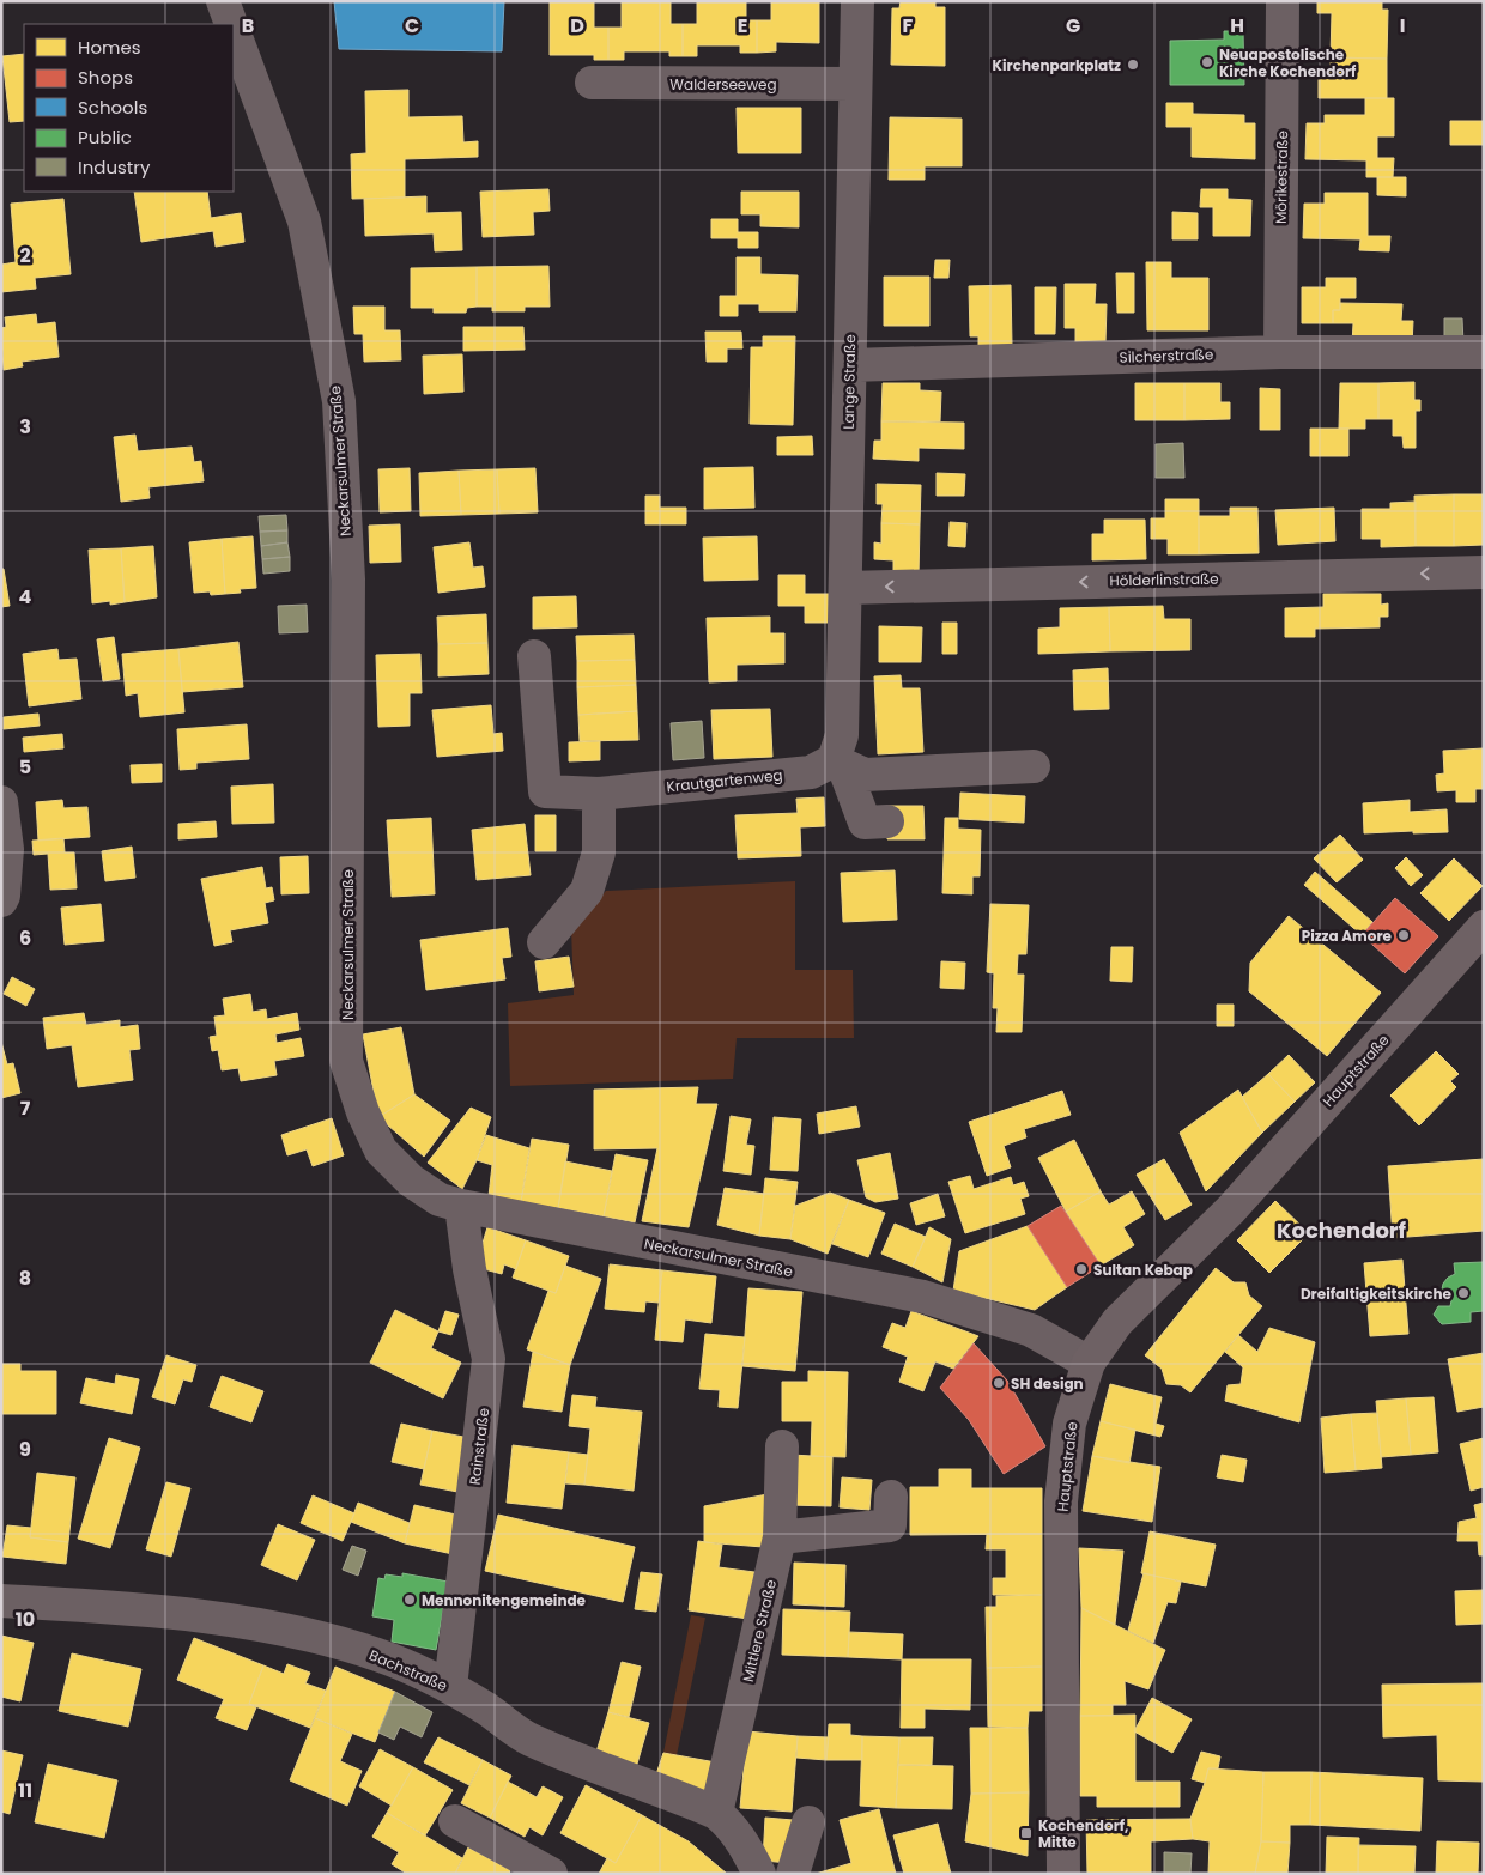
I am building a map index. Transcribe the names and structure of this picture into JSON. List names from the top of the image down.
{
  "streets": {
    "main road": ["Hauptstraße"],
    "street": [
      "Walderseeweg",
      "Mörikestraße",
      "Silcherstraße",
      "Lange Straße",
      "Neckarsulmer Straße",
      "Hölderlinstraße",
      "Krautgartenweg",
      "Rainstraße",
      "Mittlere Straße",
      "Bachstraße"
    ]
  },
  "crossings": [
    ["Walderseeweg", "Lange Straße"],
    ["Mörikestraße", "Silcherstraße"],
    ["Silcherstraße", "Lange Straße"],
    ["Lange Straße", "Hölderlinstraße"],
    ["Lange Straße", "Krautgartenweg"],
    ["Neckarsulmer Straße", "Hauptstraße"],
    ["Neckarsulmer Straße", "Rainstraße"],
    ["Rainstraße", "Bachstraße"],
    ["Mittlere Straße", "Bachstraße"]
  ],
  "one_way": ["Hölderlinstraße"],
  "districts": ["Kochendorf"],
  "places": {
    "other": [
      "Neuapostolische Kirche Kochendorf",
      "Kirchenparkplatz",
      "Pizza Amore",
      "Sultan Kebap",
      "Dreifaltigkeitskirche",
      "SH design",
      "Mennonitengemeinde"
    ],
    "transit": ["Kochendorf, Mitte"]
  },
  "legend": [
    "Homes",
    "Shops",
    "Schools",
    "Public",
    "Industry"
  ],
  "grid": {
    "columns": [
      "B",
      "C",
      "D",
      "E",
      "F",
      "G",
      "H",
      "I"
    ],
    "rows": [
      "2",
      "3",
      "4",
      "5",
      "6",
      "7",
      "8",
      "9",
      "10",
      "11"
    ]
  }
}
